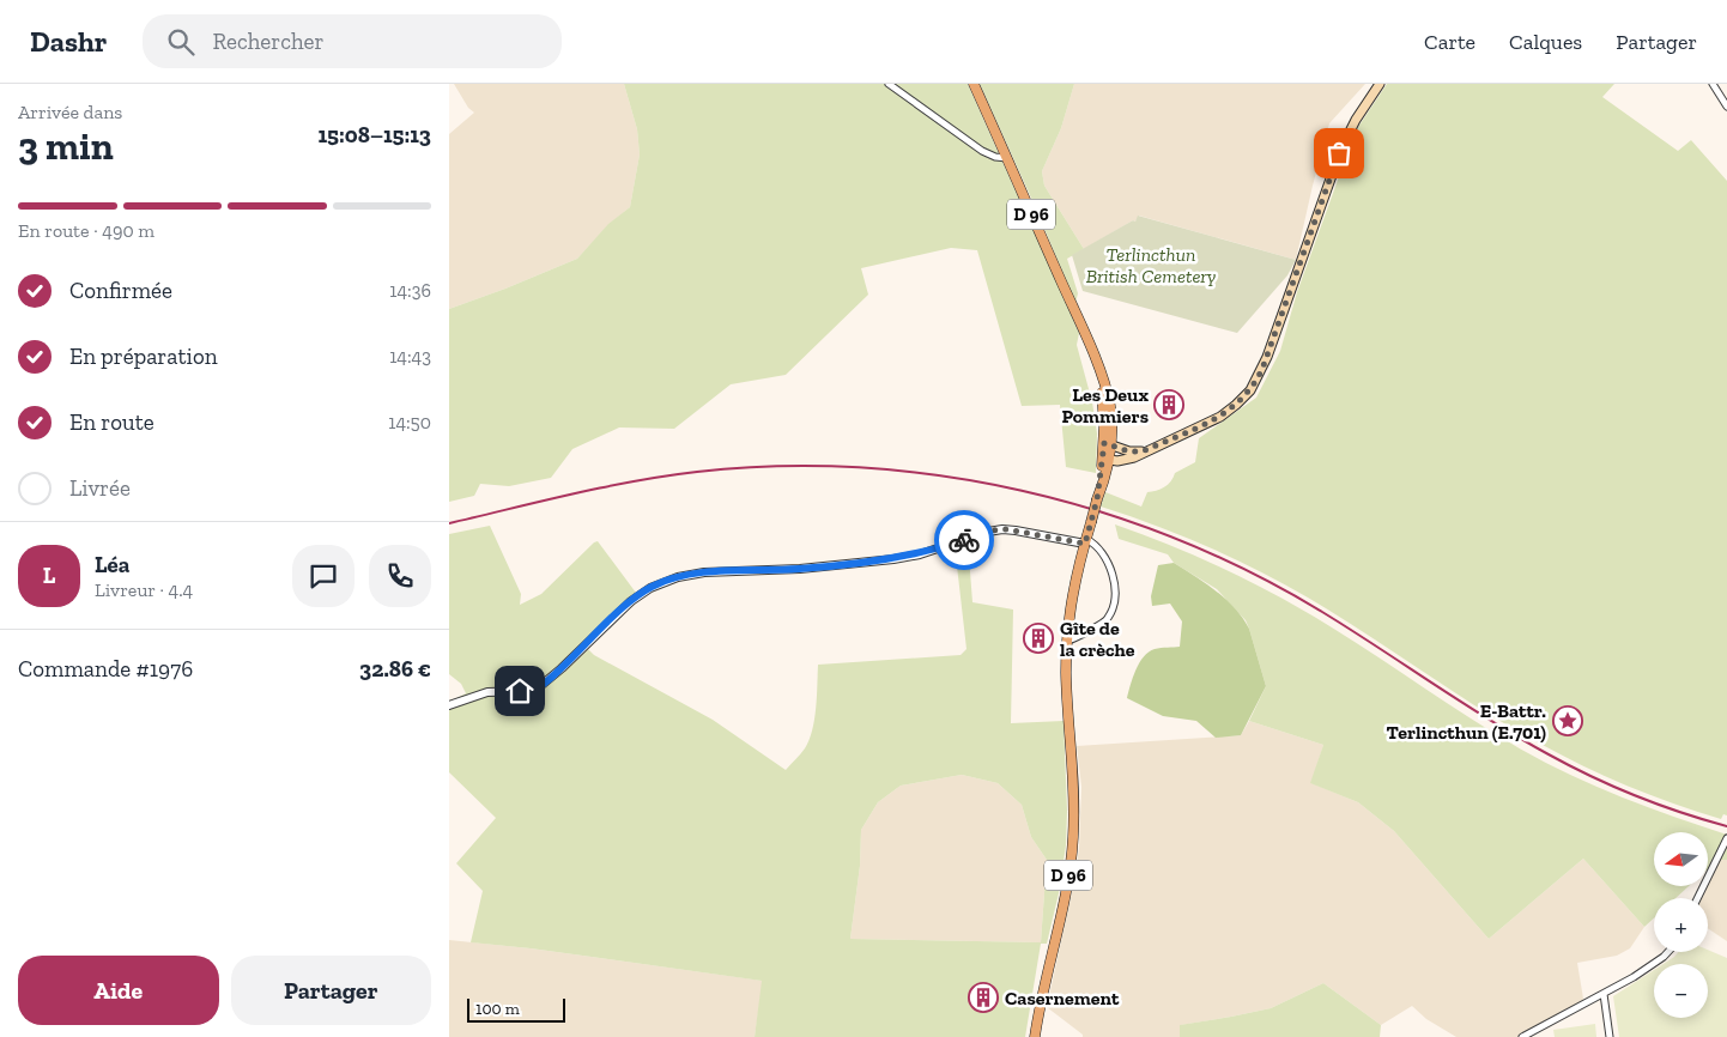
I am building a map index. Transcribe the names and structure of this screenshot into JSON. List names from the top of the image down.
{
  "streets": {
    "main road": ["D 96"]
  },
  "parks": ["Terlincthun British Cemetery"],
  "places": {
    "building": ["Les Deux Pommiers", "Gîte de la crèche", "Casernement"],
    "place": ["E-Battr. Terlincthun (E.701)"]
  },
  "scale_bar": "100 m",
  "north": "left",
  "page": {
    "header": "Dashr",
    "search": "Rechercher",
    "nav": ["Carte", "Calques", "Partager"],
    "heading": ["3 min", "Arrivée dans", "15:08–15:13"],
    "panel": [
      "Léa",
      "Livreur · 4.4",
      "Commande #1976",
      "32.86 €"
    ],
    "bar": "En route · 490 m",
    "list": [
      ["Confirmée", "14:36"],
      ["En préparation", "14:43"],
      ["En route", "14:50"],
      "Livrée"
    ],
    "round": "L",
    "map_buttons": ["+", "−"],
    "buttons": ["Aide", "Partager"],
    "scale": "100 m"
  }
}
